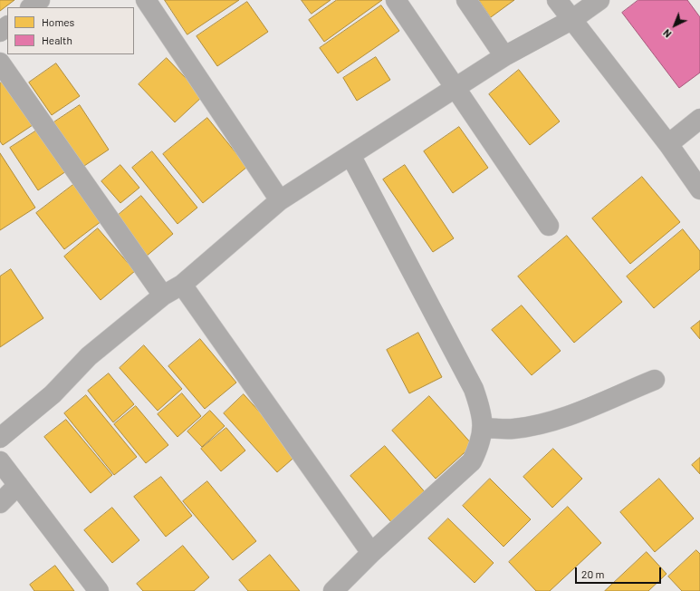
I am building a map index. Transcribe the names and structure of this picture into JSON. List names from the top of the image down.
{
  "legend": ["Homes", "Health"],
  "scale_bar": "20 m",
  "north": "bottom left"
}
